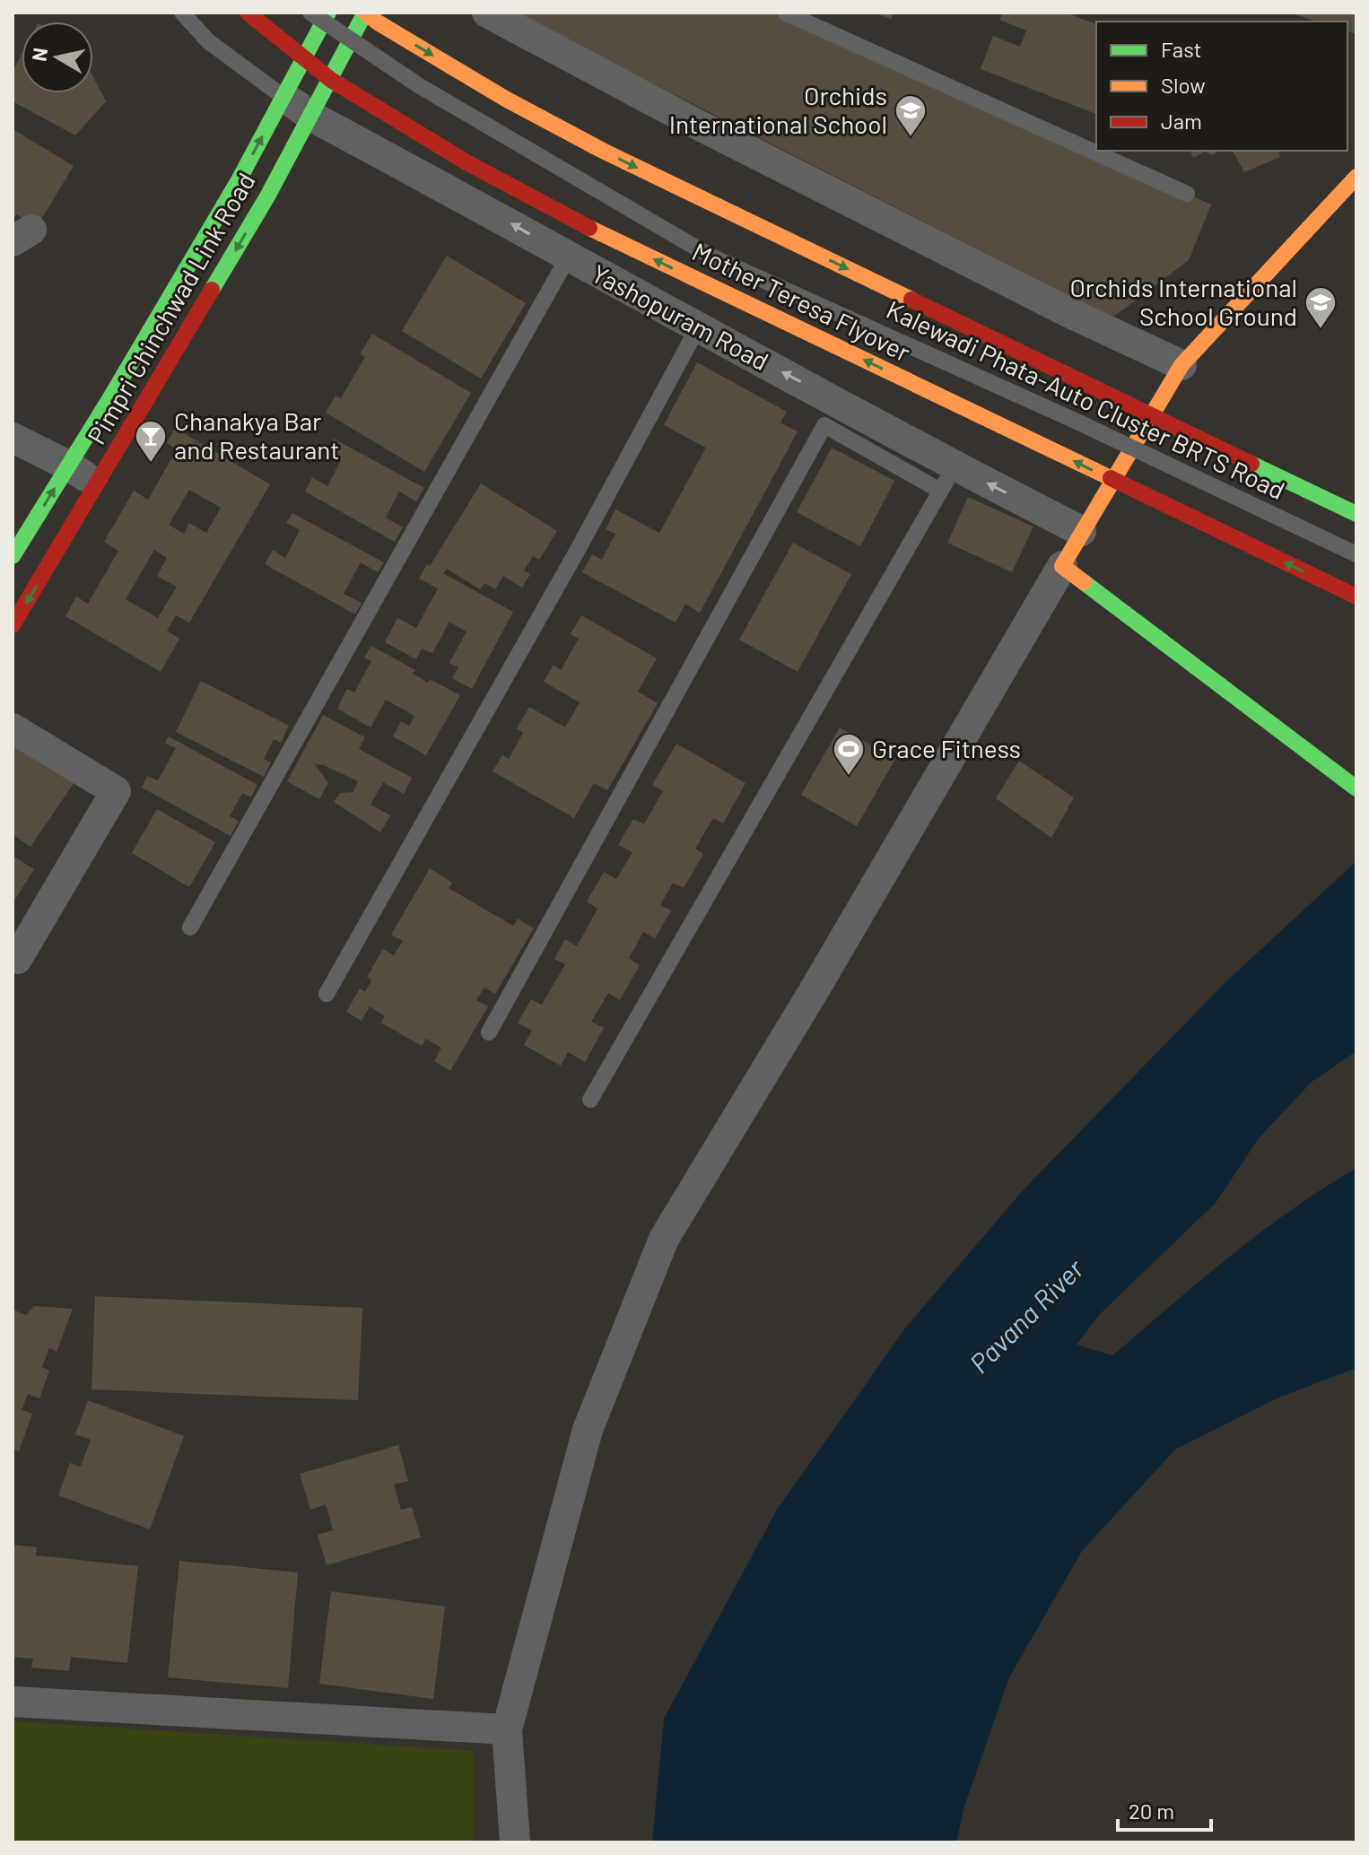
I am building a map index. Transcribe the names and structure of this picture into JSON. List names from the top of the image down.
{
  "streets": {
    "main road": ["Mother Teresa Flyover", "Pimpri Chinchwad Link Road"],
    "street": ["Yashopuram Road"],
    "lane": ["Kalewadi Phata-Auto Cluster BRTS Road"]
  },
  "crossings": [
    ["Mother Teresa Flyover", "Pimpri Chinchwad Link Road"],
    ["Pimpri Chinchwad Link Road", "Yashopuram Road"]
  ],
  "water": ["Pavana River"],
  "places": {
    "school or university": ["Orchids International School", "Orchids International School Ground"],
    "bar": ["Chanakya Bar and Restaurant"],
    "sports": ["Grace Fitness"]
  },
  "legend": ["Fast", "Slow", "Jam"],
  "scale_bar": "20 m",
  "north": "left"
}
